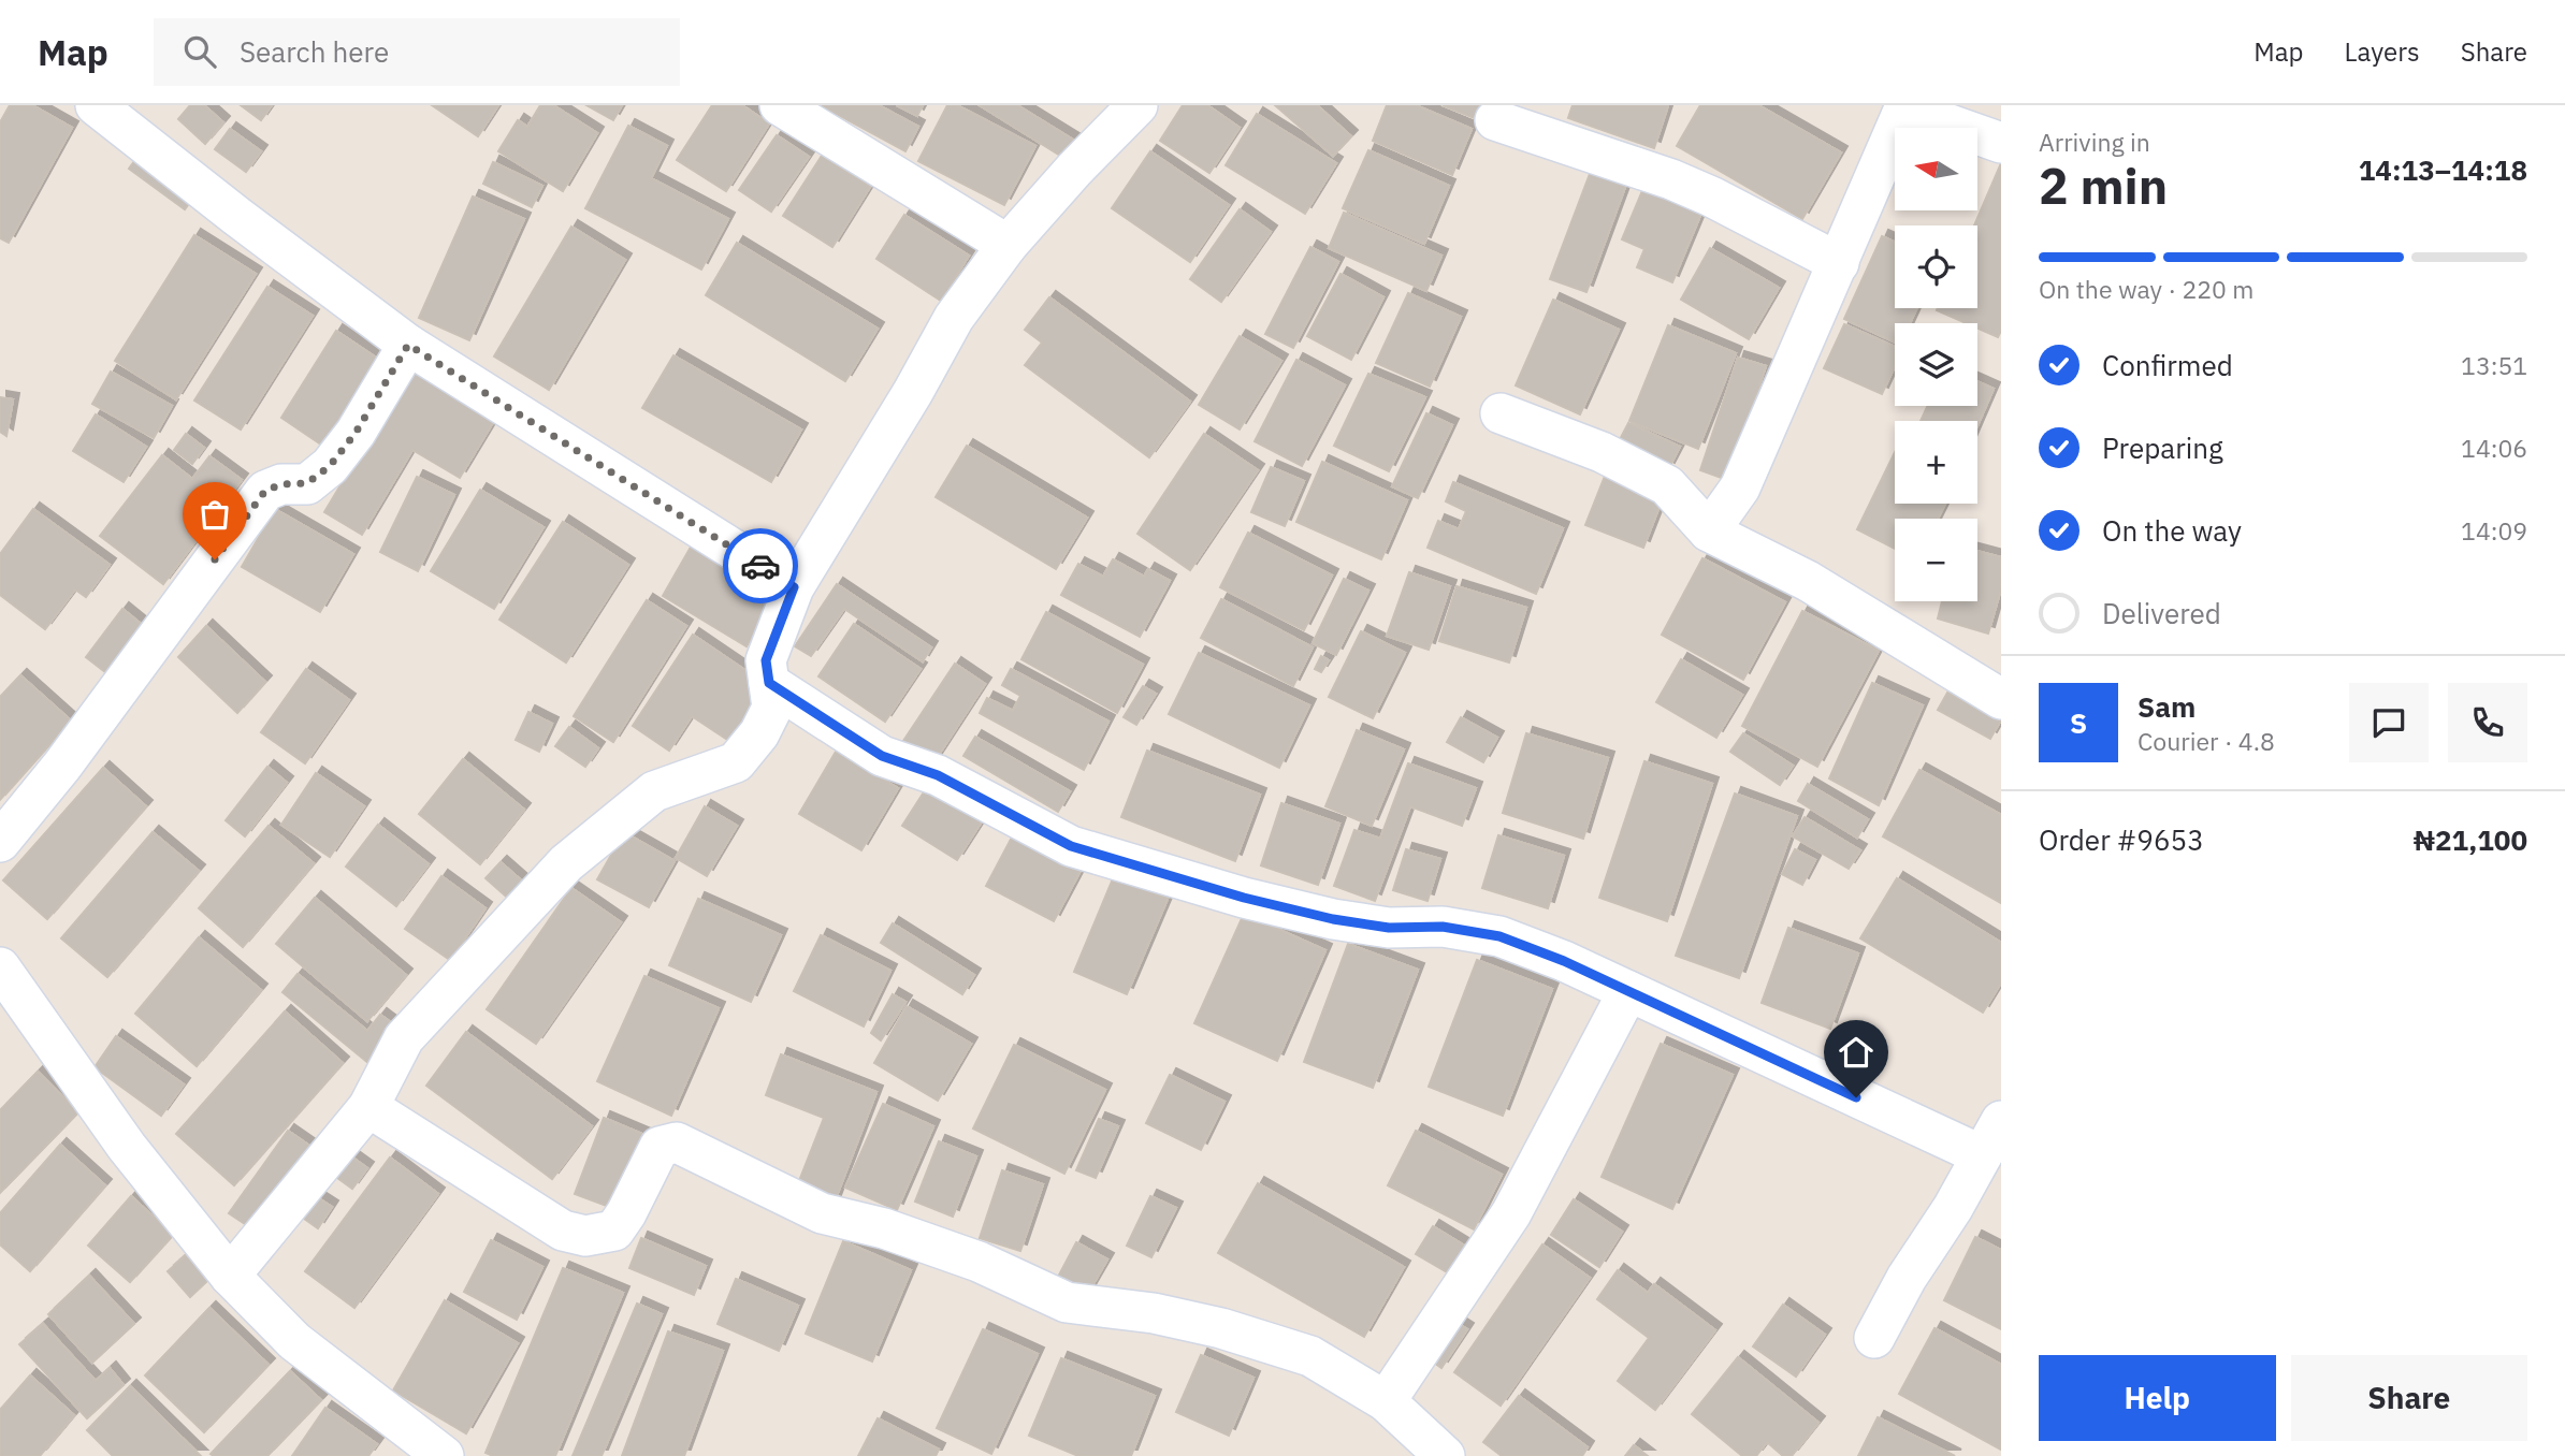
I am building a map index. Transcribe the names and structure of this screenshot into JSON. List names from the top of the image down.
{
  "north": "left",
  "page": {
    "header": "Map",
    "search": "Search here",
    "nav": ["Map", "Layers", "Share"],
    "heading": ["2 min", "Arriving in", "14:13–14:18"],
    "panel": [
      "Sam",
      "Courier · 4.8",
      "Order #9653",
      "₦21,100"
    ],
    "map_buttons": ["+", "−"],
    "bar": "On the way · 220 m",
    "list": [
      ["Confirmed", "13:51"],
      ["Preparing", "14:06"],
      ["On the way", "14:09"],
      "Delivered"
    ],
    "round": "S",
    "buttons": ["Help", "Share"]
  }
}
